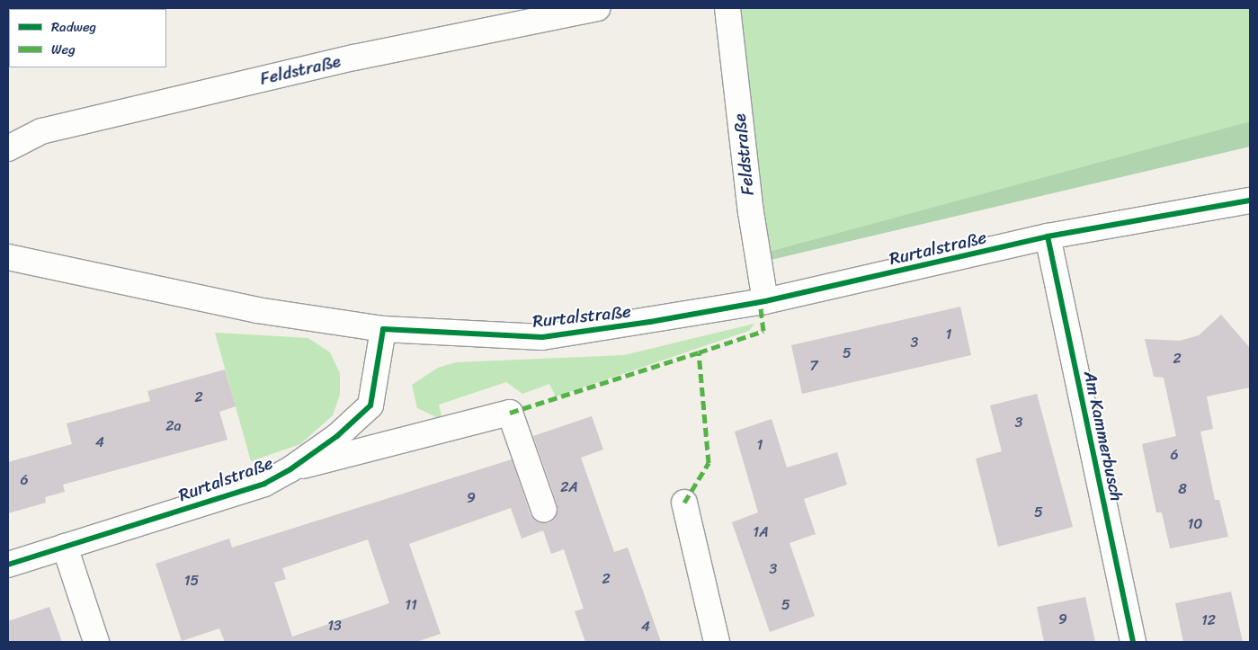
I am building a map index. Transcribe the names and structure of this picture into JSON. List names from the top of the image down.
{
  "streets": {
    "street": ["Feldstraße", "Rurtalstraße", "Am Kammerbusch"]
  },
  "crossings": [
    ["Feldstraße", "Rurtalstraße"],
    ["Rurtalstraße", "Am Kammerbusch"]
  ],
  "house_numbers": [
    "1",
    "3",
    "5",
    "2",
    "7",
    "2",
    "3",
    "2a",
    "4",
    "1",
    "6",
    "6",
    "2A",
    "8",
    "9",
    "5",
    "10",
    "1A",
    "3",
    "2",
    "15",
    "11",
    "5",
    "9",
    "12",
    "13",
    "4"
  ],
  "legend": ["Radweg", "Weg"]
}
